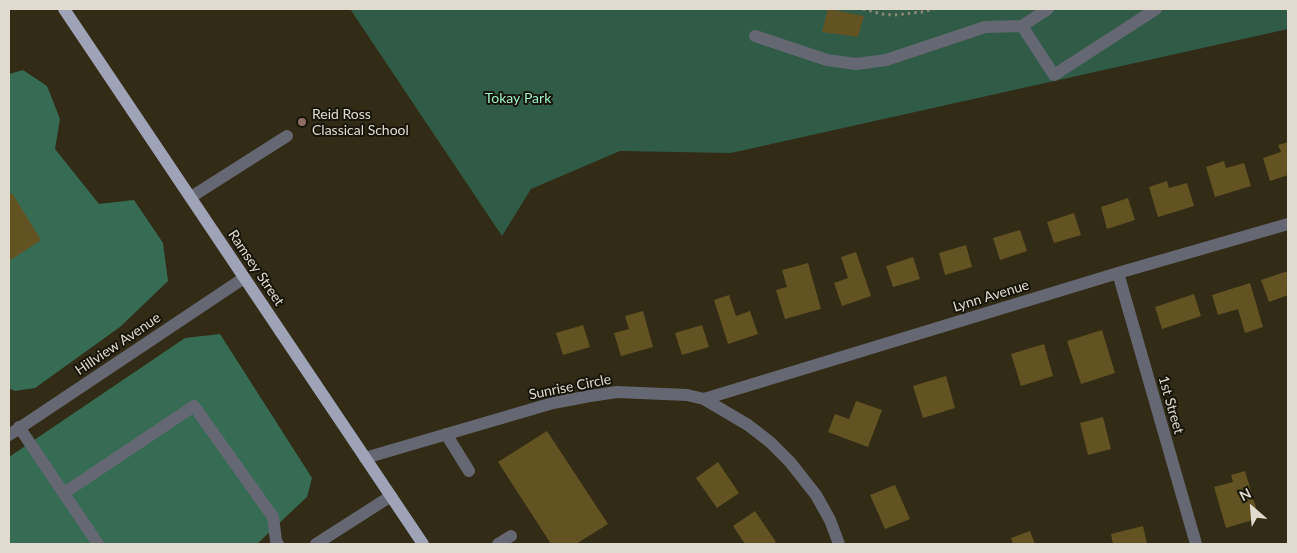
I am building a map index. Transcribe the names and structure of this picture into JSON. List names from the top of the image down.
{
  "streets": {
    "main road": ["Ramsey Street"],
    "street": [
      "Lynn Avenue",
      "Hillview Avenue",
      "Sunrise Circle",
      "1st Street"
    ]
  },
  "crossings": [
    ["Ramsey Street", "Hillview Avenue"],
    ["Ramsey Street", "Sunrise Circle"],
    ["Lynn Avenue", "Sunrise Circle"],
    ["Lynn Avenue", "1st Street"]
  ],
  "parks": ["Tokay Park"],
  "places": ["Reid Ross Classical School"],
  "north": "top left"
}
